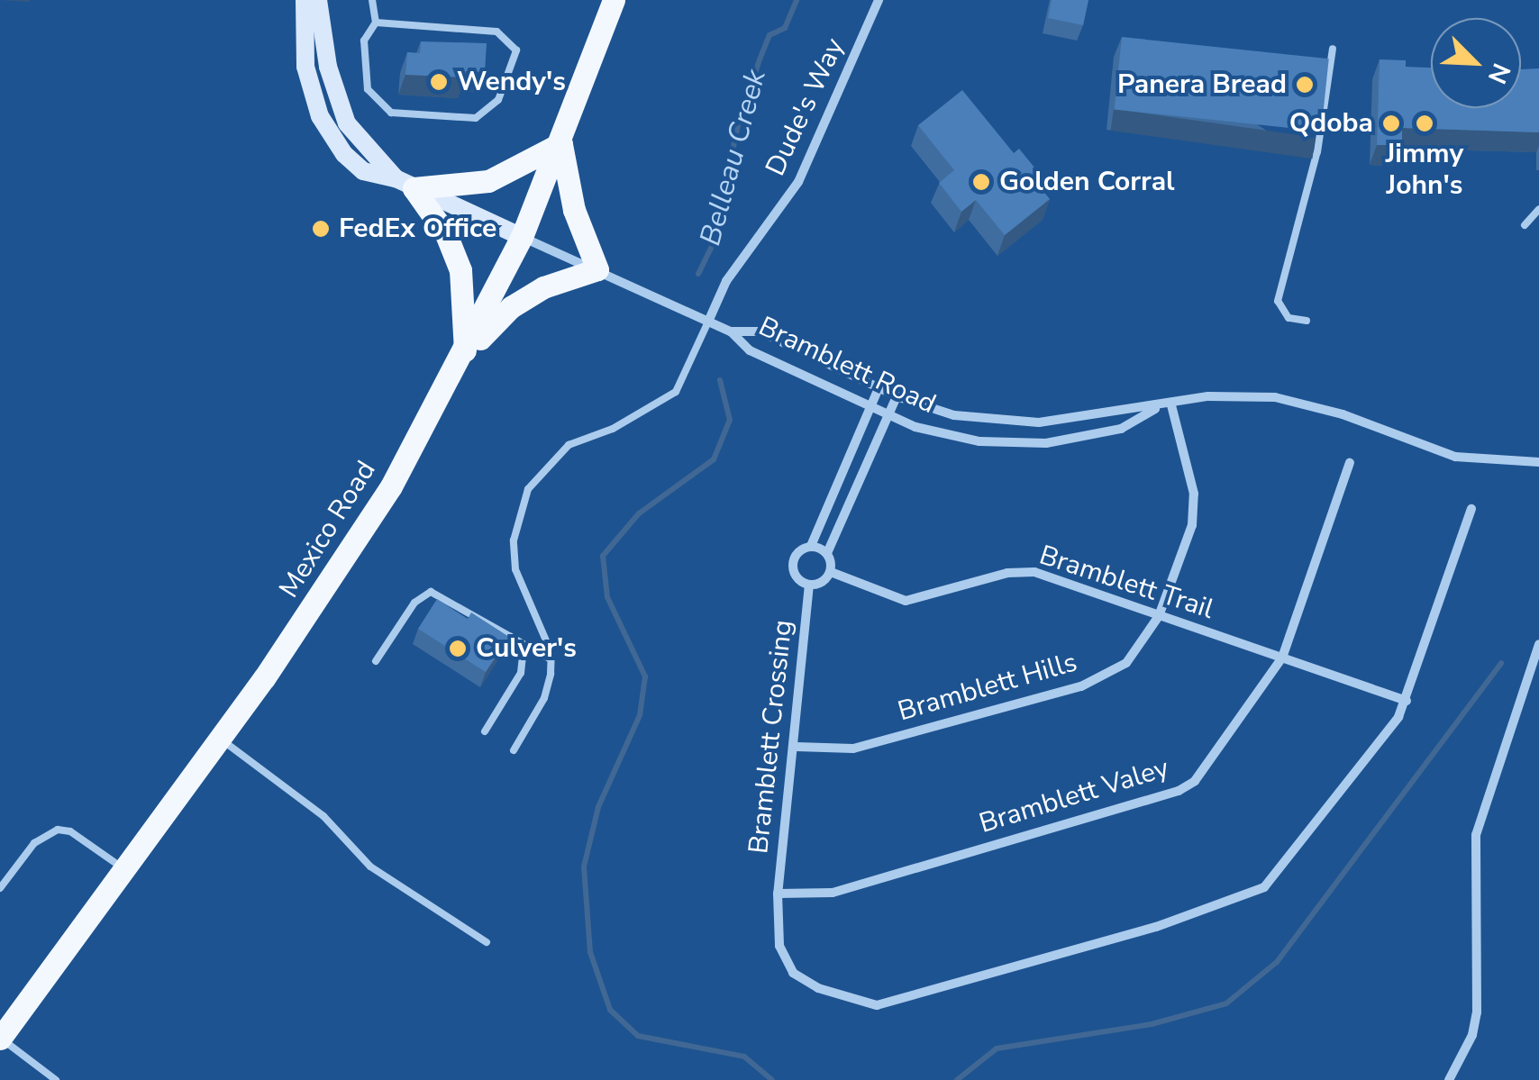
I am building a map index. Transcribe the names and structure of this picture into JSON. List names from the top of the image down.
{
  "streets": {
    "main road": ["Mexico Road"],
    "street": [
      "Dude's Way",
      "Bramblett Road",
      "Bramblett Trail",
      "Bramblett Hills",
      "Bramblett Crossing",
      "Bramblett Valey"
    ]
  },
  "crossings": [
    ["Dude's Way", "Bramblett Road"],
    ["Bramblett Road", "Mexico Road"],
    ["Bramblett Road", "Bramblett Hills"],
    ["Bramblett Trail", "Bramblett Hills"],
    ["Bramblett Trail", "Bramblett Crossing"],
    ["Bramblett Trail", "Bramblett Valey"],
    ["Bramblett Hills", "Bramblett Crossing"],
    ["Bramblett Crossing", "Bramblett Valey"]
  ],
  "water": ["Belleau Creek"],
  "places": [
    "Wendy's",
    "Panera Bread",
    "Qdoba",
    "Jimmy John's",
    "Golden Corral",
    "FedEx Office",
    "Culver's"
  ],
  "north": "bottom right"
}
